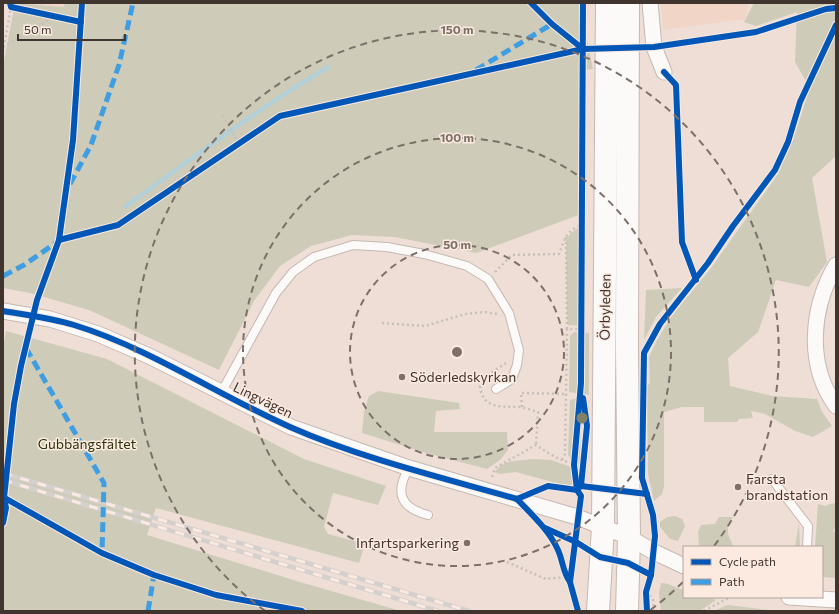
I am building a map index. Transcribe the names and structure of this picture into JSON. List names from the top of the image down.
{
  "streets": {
    "main road": ["Örbyleden"],
    "street": ["Lingvägen"]
  },
  "crossings": [
    ["Örbyleden", "Lingvägen"]
  ],
  "parks": ["Gubbängsfältet"],
  "places": ["Söderledskyrkan", "Farsta brandstation", "Infartsparkering"],
  "legend": ["Cycle path", "Path"],
  "scale_bar": "50 m",
  "rings": ["150 m", "100 m", "50 m"]
}
